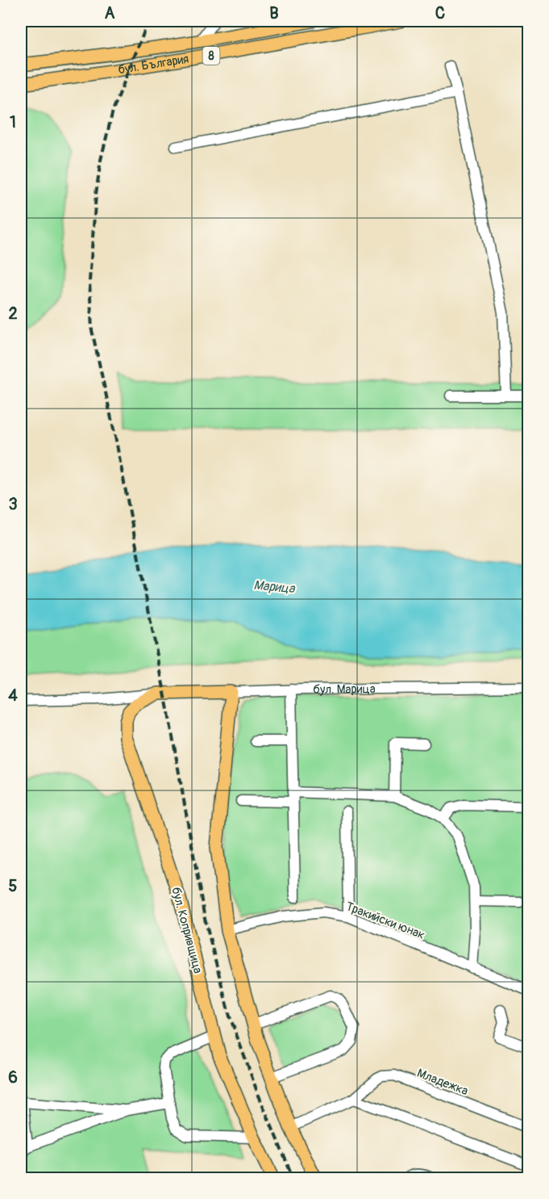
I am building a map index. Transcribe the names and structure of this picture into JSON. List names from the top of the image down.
{
  "streets": {
    "main road": [
      "8",
      "бул. България",
      "бул. Марица",
      "бул. Копривщица"
    ],
    "street": ["Тракийски юнак", "Младежка"]
  },
  "crossings": [
    ["бул. Марица", "бул. Копривщица"]
  ],
  "water": ["Марица"],
  "grid": {
    "columns": ["A", "B", "C"],
    "rows": [
      "1",
      "2",
      "3",
      "4",
      "5",
      "6"
    ]
  }
}
